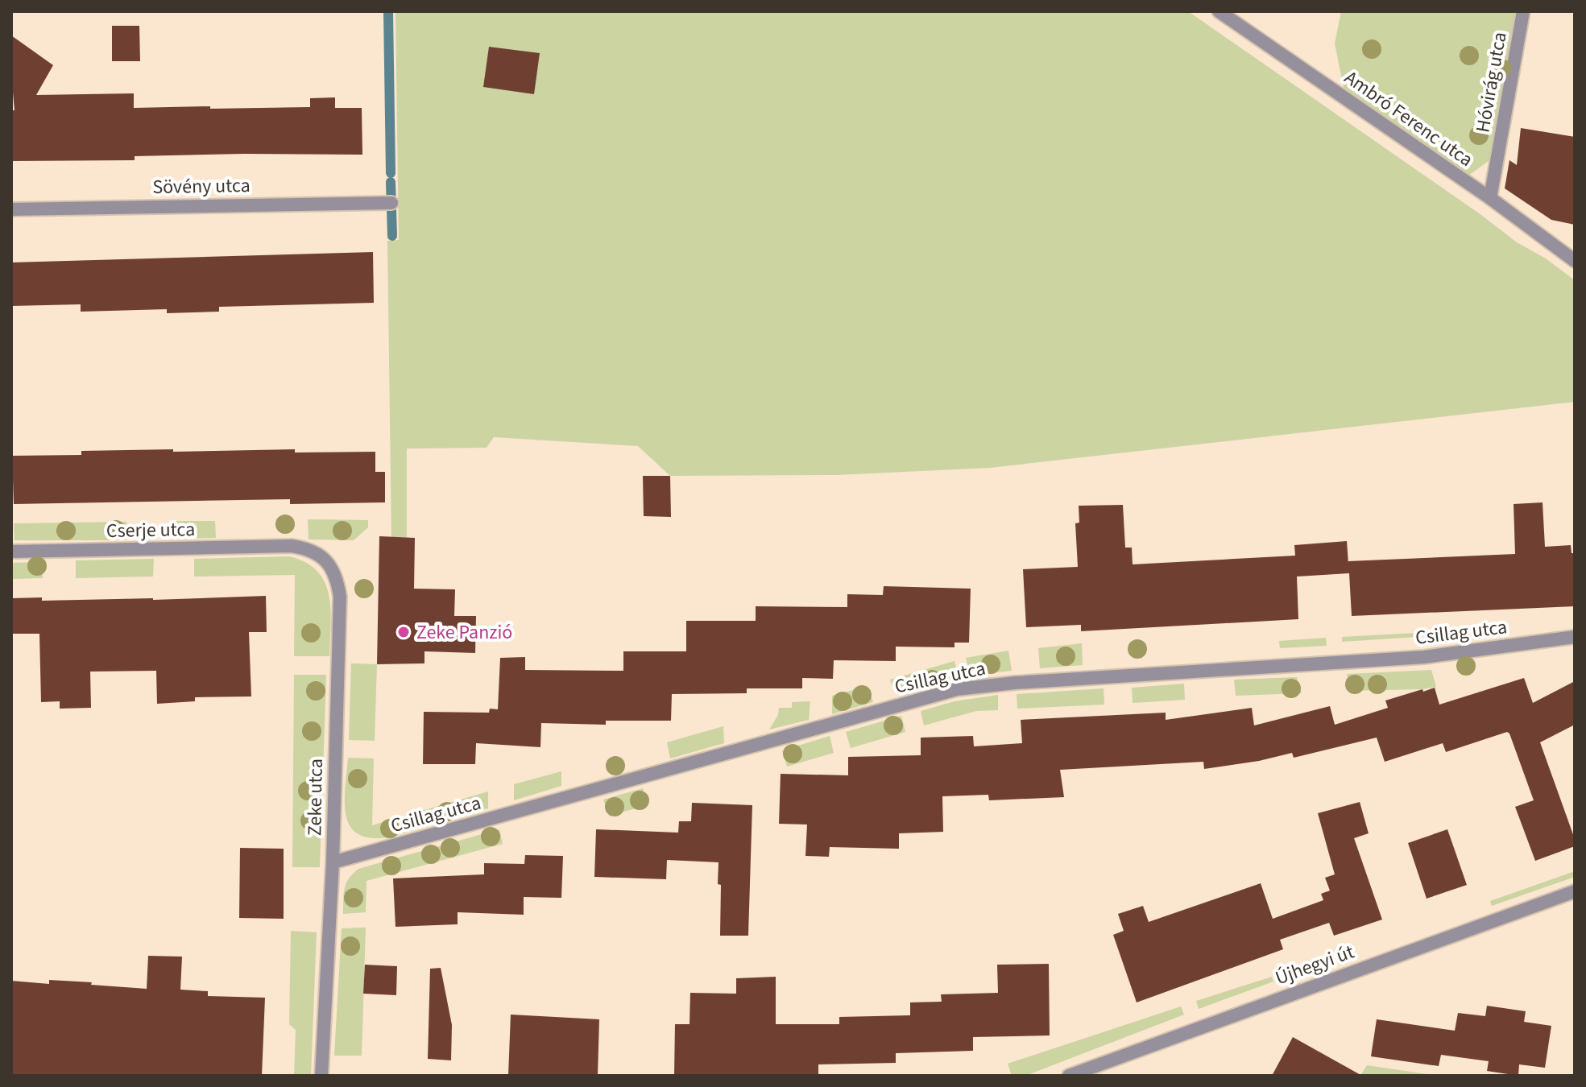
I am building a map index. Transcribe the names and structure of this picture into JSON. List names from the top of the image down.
{
  "streets": {
    "street": [
      "Hóvirág utca",
      "Ambró Ferenc utca",
      "Sövény utca",
      "Cserje utca",
      "Csillag utca",
      "Zeke utca",
      "Újhegyi út"
    ]
  },
  "crossings": [
    ["Hóvirág utca", "Ambró Ferenc utca"],
    ["Cserje utca", "Zeke utca"],
    ["Csillag utca", "Zeke utca"]
  ],
  "places": ["Zeke Panzió"]
}
